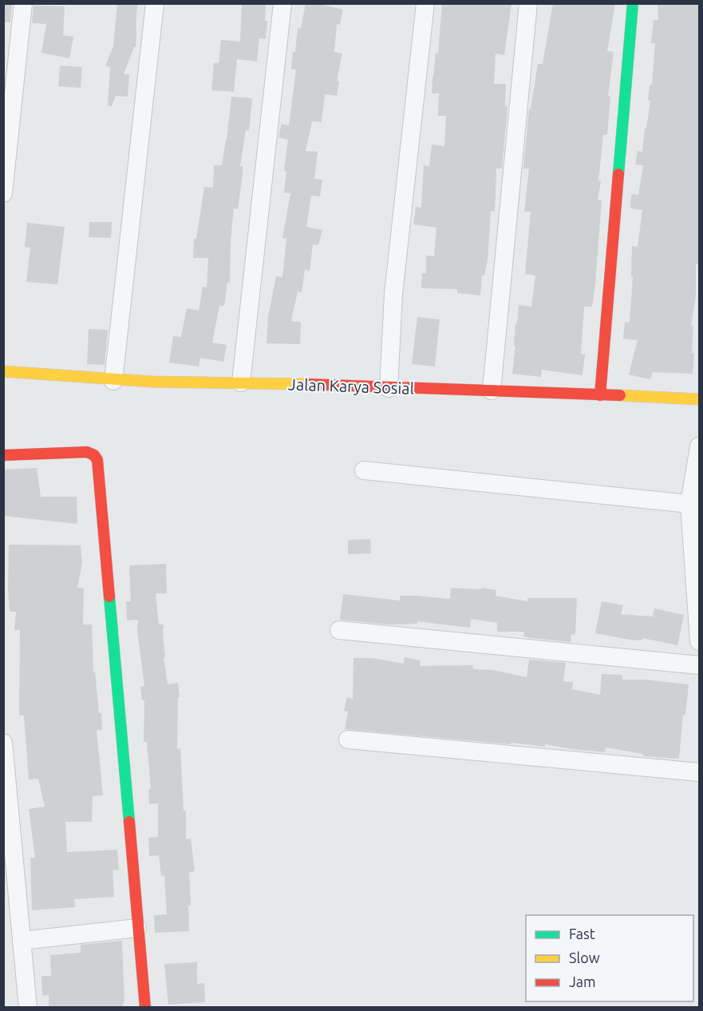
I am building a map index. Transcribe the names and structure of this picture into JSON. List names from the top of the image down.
{
  "streets": {
    "street": ["Jalan Karya Sosial"]
  },
  "legend": ["Fast", "Slow", "Jam"]
}
